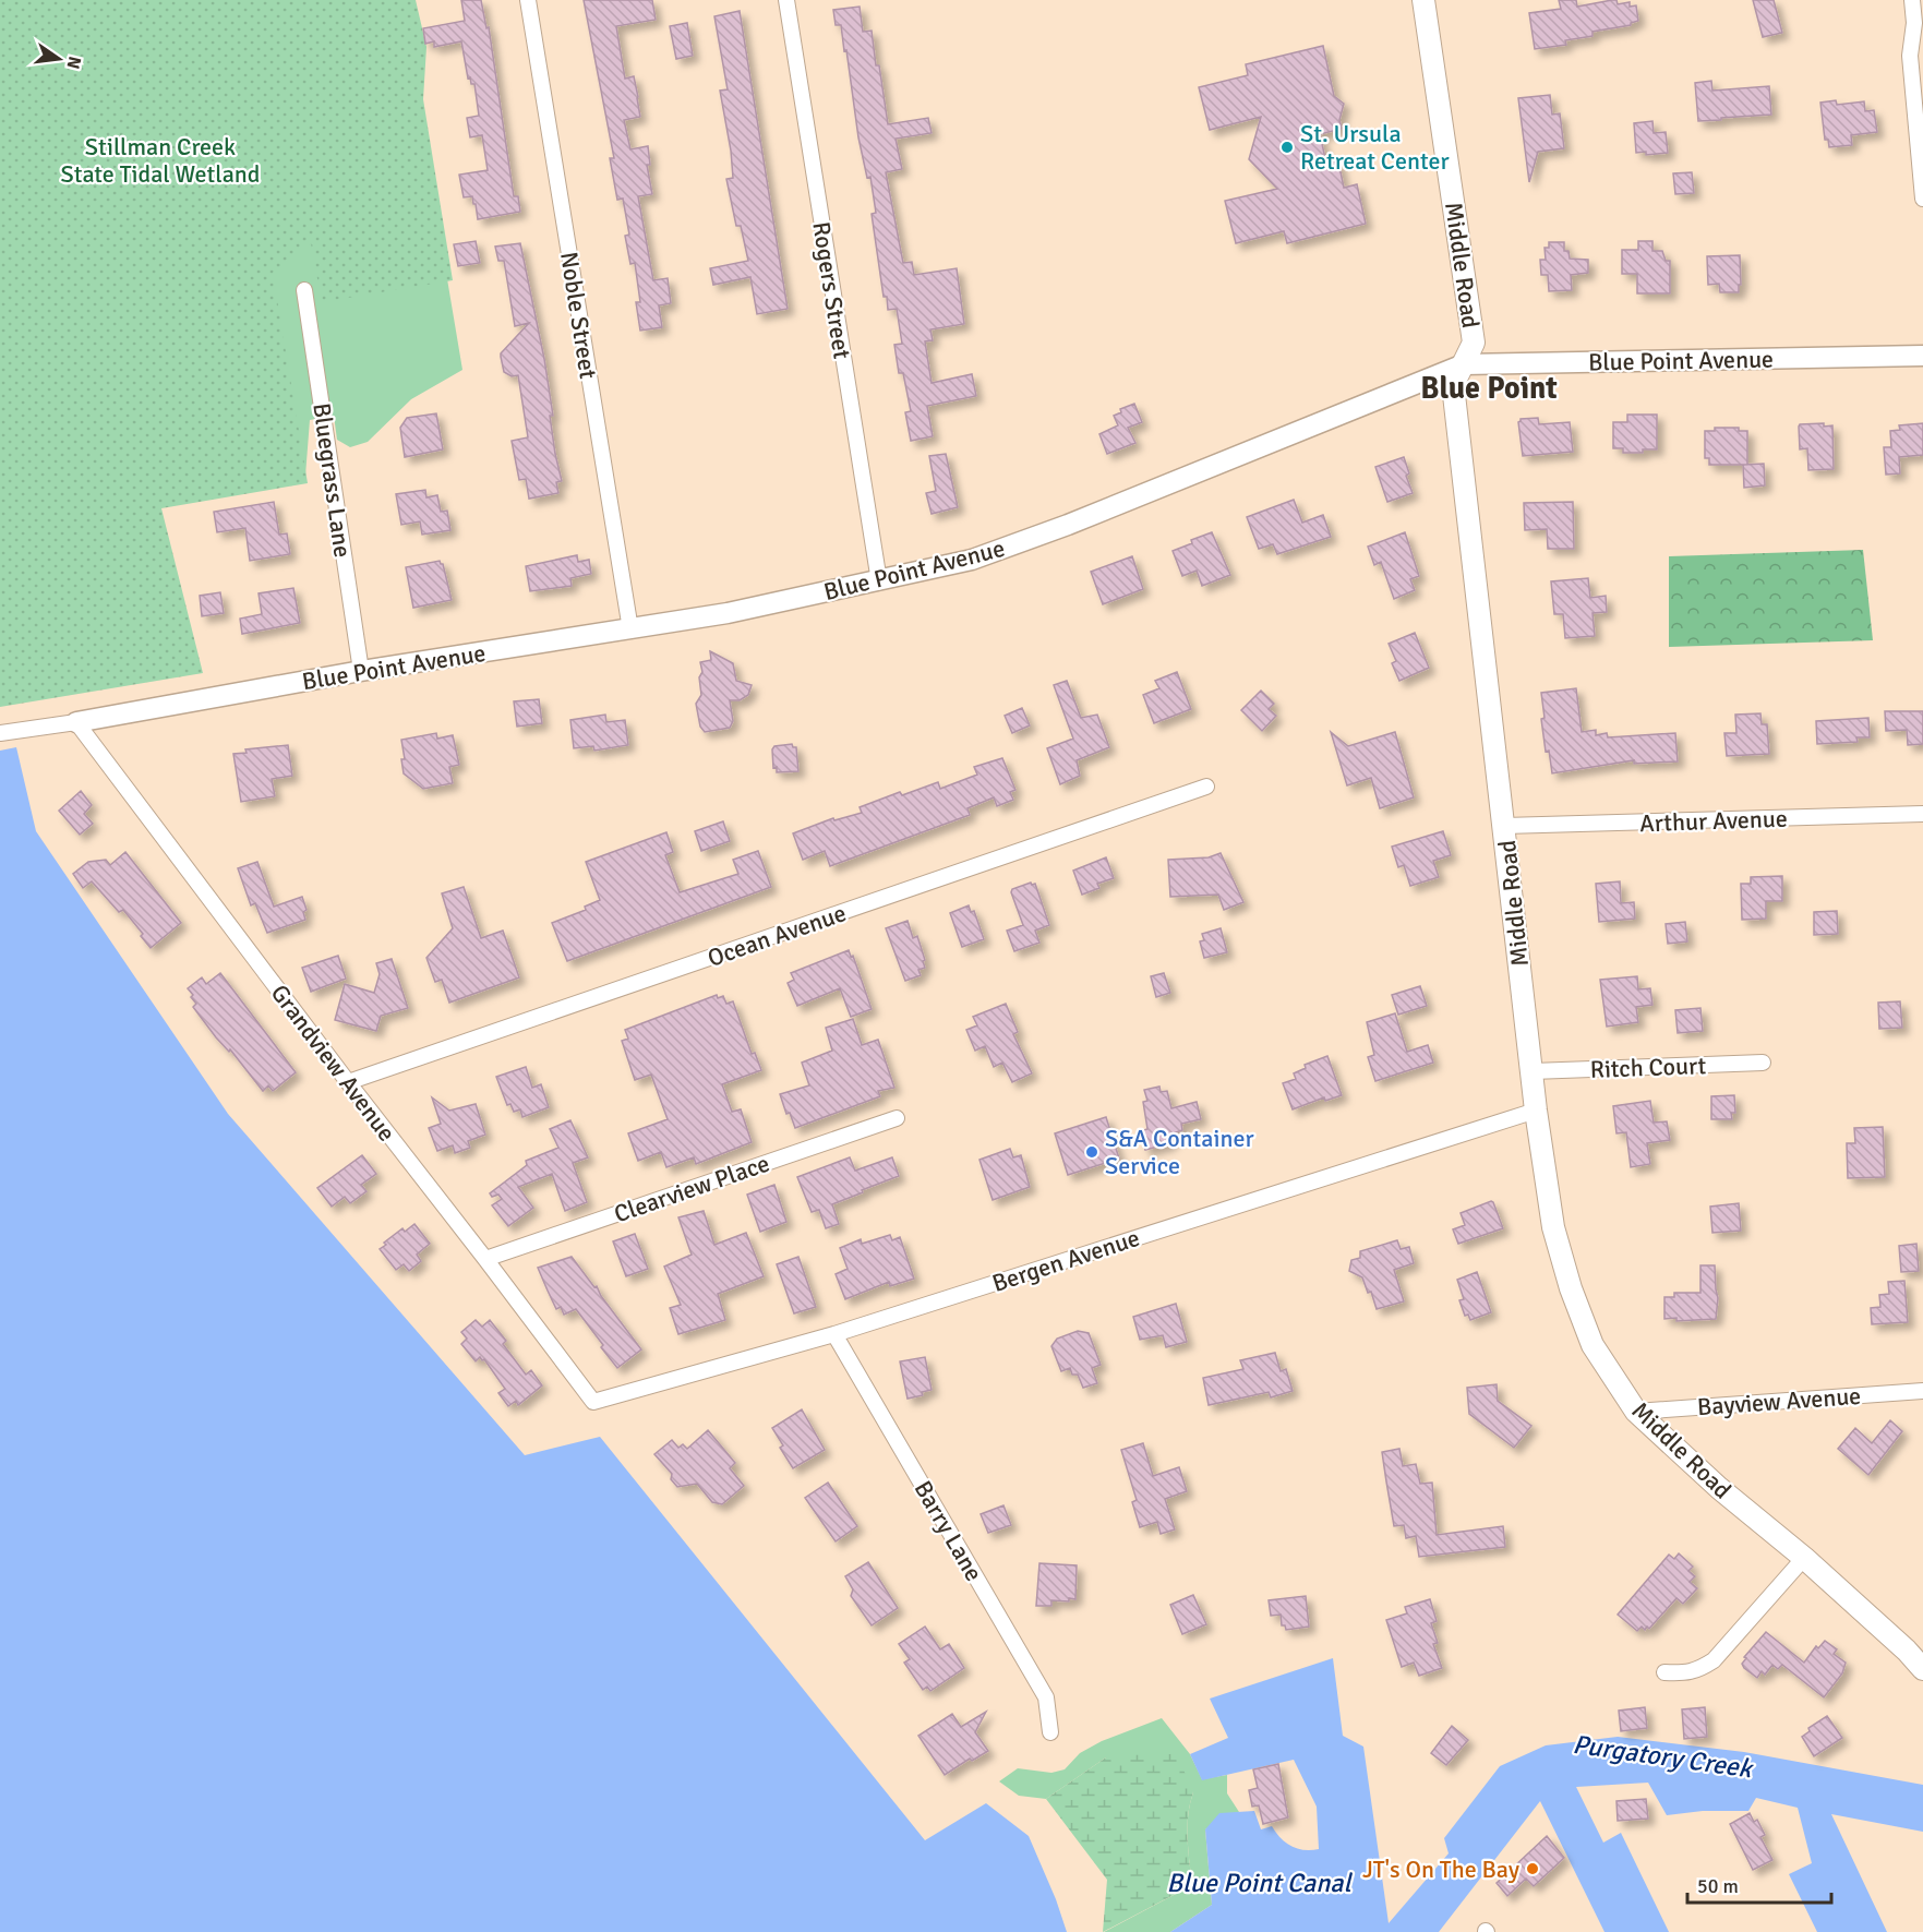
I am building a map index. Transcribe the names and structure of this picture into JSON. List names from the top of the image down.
{
  "streets": {
    "main road": ["Middle Road"],
    "street": [
      "Rogers Street",
      "Noble Street",
      "Blue Point Avenue",
      "Bluegrass Lane",
      "Arthur Avenue",
      "Ocean Avenue",
      "Grandview Avenue",
      "Ritch Court",
      "Clearview Place",
      "Bergen Avenue",
      "Bayview Avenue",
      "Barry Lane"
    ]
  },
  "crossings": [
    ["Middle Road", "Blue Point Avenue"],
    ["Middle Road", "Arthur Avenue"],
    ["Middle Road", "Ritch Court"],
    ["Middle Road", "Bergen Avenue"],
    ["Middle Road", "Bayview Avenue"],
    ["Rogers Street", "Blue Point Avenue"],
    ["Noble Street", "Blue Point Avenue"],
    ["Blue Point Avenue", "Bluegrass Lane"],
    ["Blue Point Avenue", "Grandview Avenue"],
    ["Ocean Avenue", "Grandview Avenue"],
    ["Grandview Avenue", "Clearview Place"],
    ["Grandview Avenue", "Bergen Avenue"],
    ["Bergen Avenue", "Barry Lane"]
  ],
  "districts": ["Blue Point"],
  "water": ["Purgatory Creek", "Blue Point Canal"],
  "parks": ["Stillman Creek State Tidal Wetland"],
  "places": ["St. Ursula Retreat Center", "S&A Container Service", "JT's On The Bay"],
  "scale_bar": "50 m",
  "north": "right"
}
